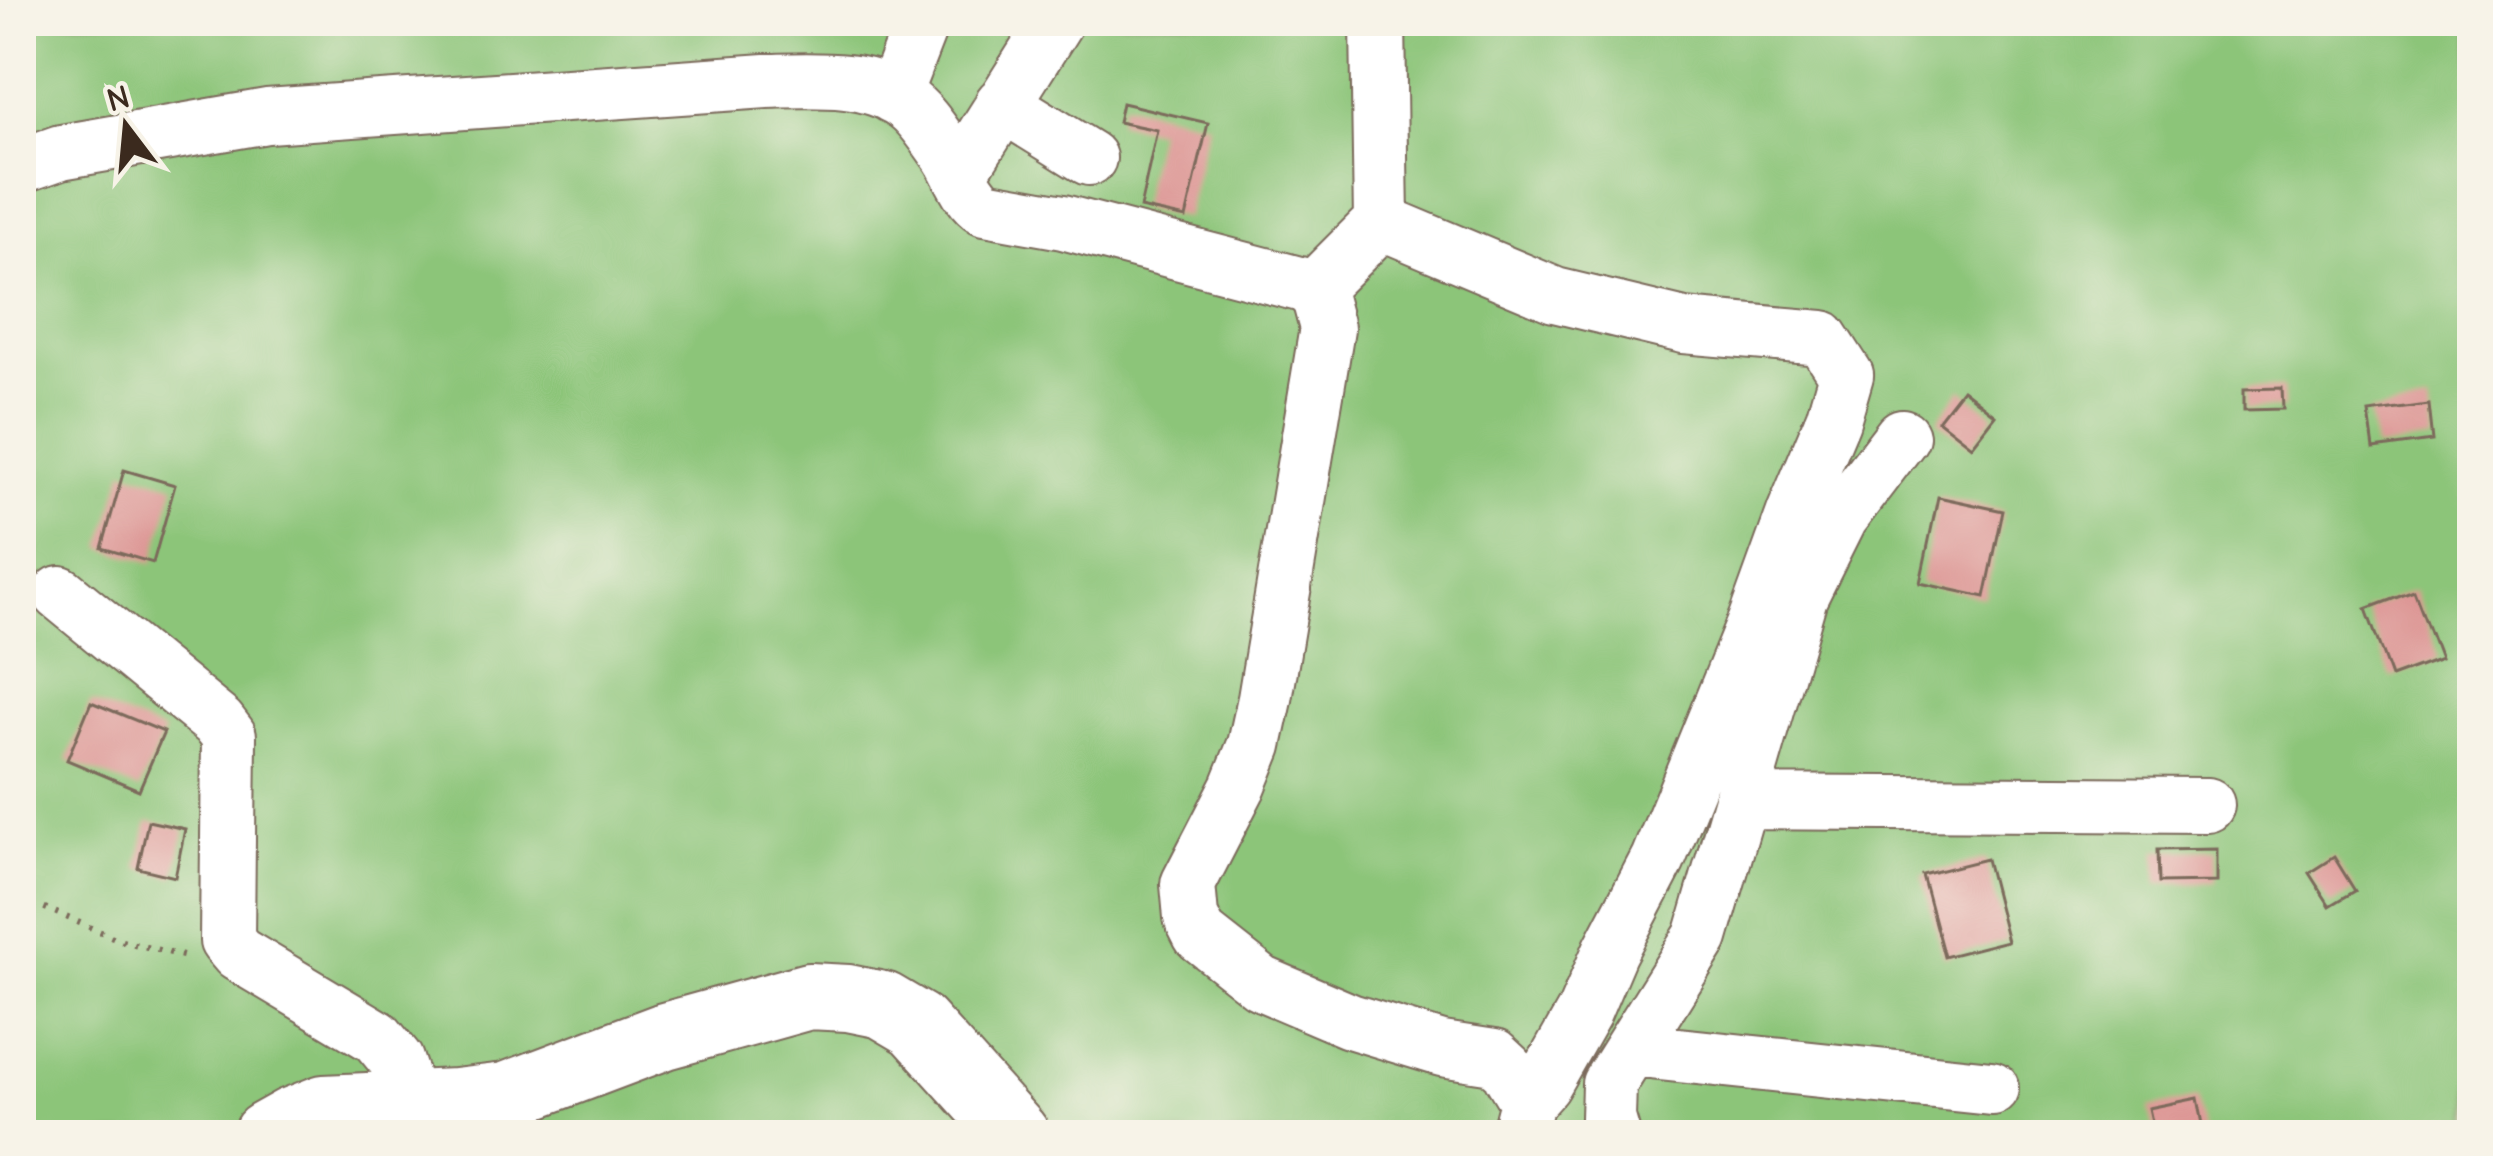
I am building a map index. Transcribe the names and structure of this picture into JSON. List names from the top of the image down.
{
  "north": "top"
}
